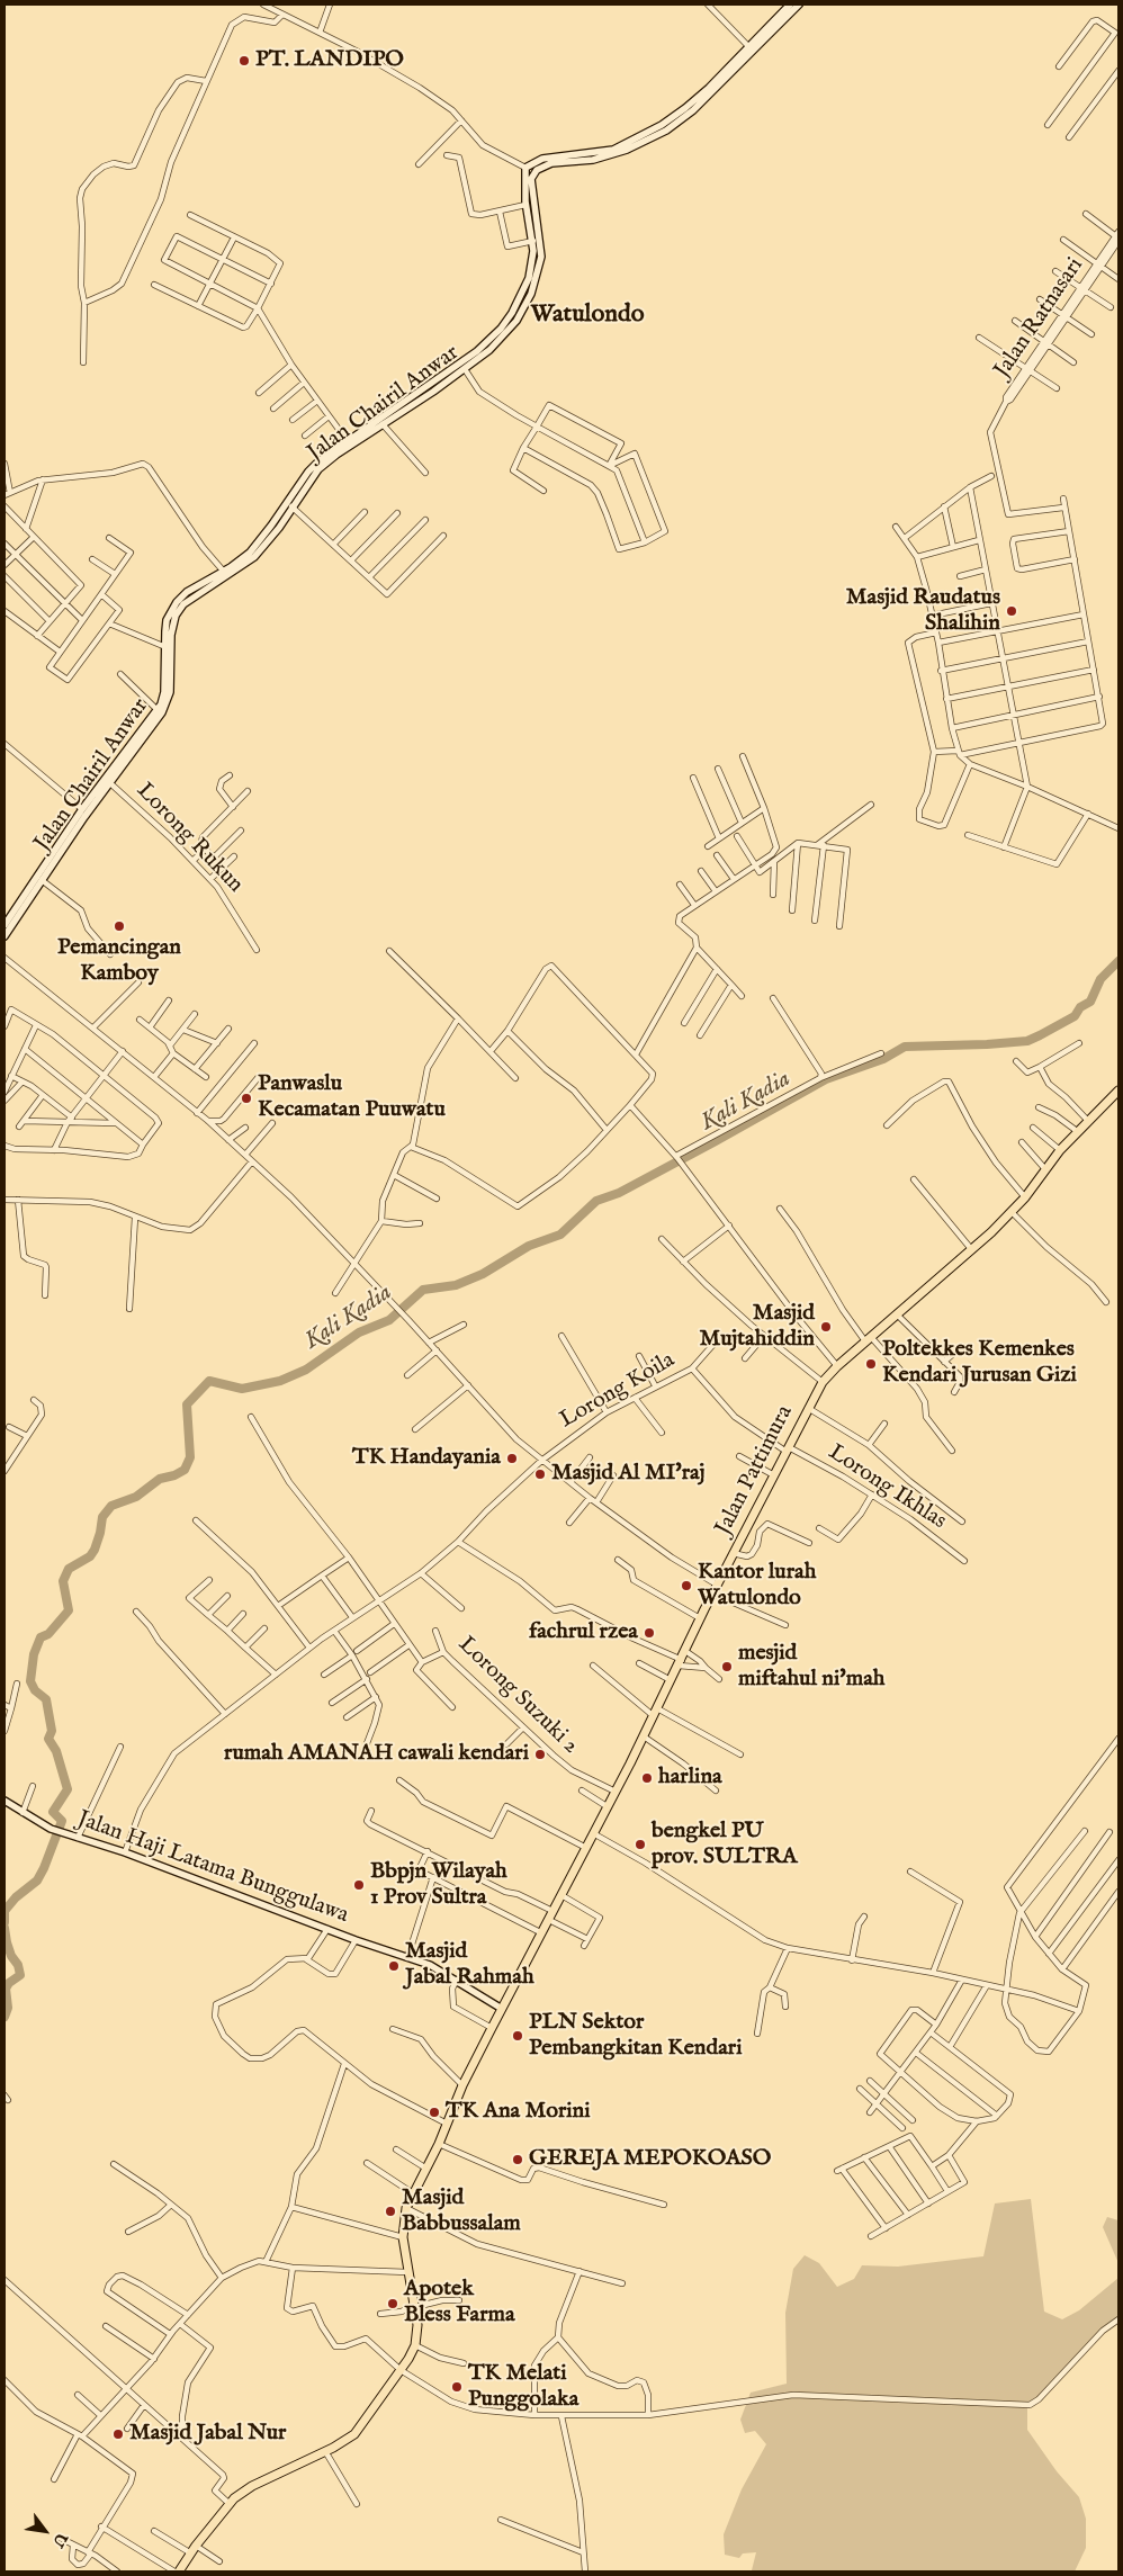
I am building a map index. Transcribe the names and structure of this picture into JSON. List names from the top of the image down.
{
  "streets": {
    "highway": ["Jalan Pattimura"],
    "main road": ["Jalan Chairil Anwar", "Jalan Haji Latama Bunggulawa"],
    "street": [
      "Jalan Ratnasari",
      "Lorong Rukun",
      "Lorong Koila",
      "Lorong Ikhlas",
      "Lorong Suzuki 2"
    ]
  },
  "crossings": [
    ["Jalan Chairil Anwar", "Lorong Rukun"],
    ["Lorong Koila", "Jalan Pattimura"],
    ["Lorong Koila", "Lorong Ikhlas"],
    ["Lorong Koila", "Jalan Haji Latama Bunggulawa"],
    ["Jalan Pattimura", "Lorong Ikhlas"],
    ["Jalan Pattimura", "Lorong Suzuki 2"],
    ["Jalan Pattimura", "Jalan Haji Latama Bunggulawa"]
  ],
  "districts": ["Watulondo"],
  "water": ["Kali Kadia"],
  "places": [
    "PT. LANDIPO",
    "Masjid Raudatus Shalihin",
    "Pemancingan Kamboy",
    "Panwaslu Kecamatan Puuwatu",
    "Masjid Mujtahiddin",
    "Poltekkes Kemenkes Kendari Jurusan Gizi",
    "TK Handayania",
    "Masjid Al MI'raj",
    "Kantor lurah Watulondo",
    "fachrul rzea",
    "mesjid miftahul ni'mah",
    "rumah AMANAH cawali kendari",
    "harlina",
    "bengkel PU prov. SULTRA",
    "Bbpjn Wilayah 1 Prov Sultra",
    "Masjid Jabal Rahmah",
    "PLN Sektor Pembangkitan Kendari",
    "TK Ana Morini",
    "GEREJA MEPOKOASO",
    "Masjid Babbussalam",
    "Apotek Bless Farma",
    "TK Melati Punggolaka",
    "Masjid Jabal Nur"
  ],
  "north": "bottom right"
}
